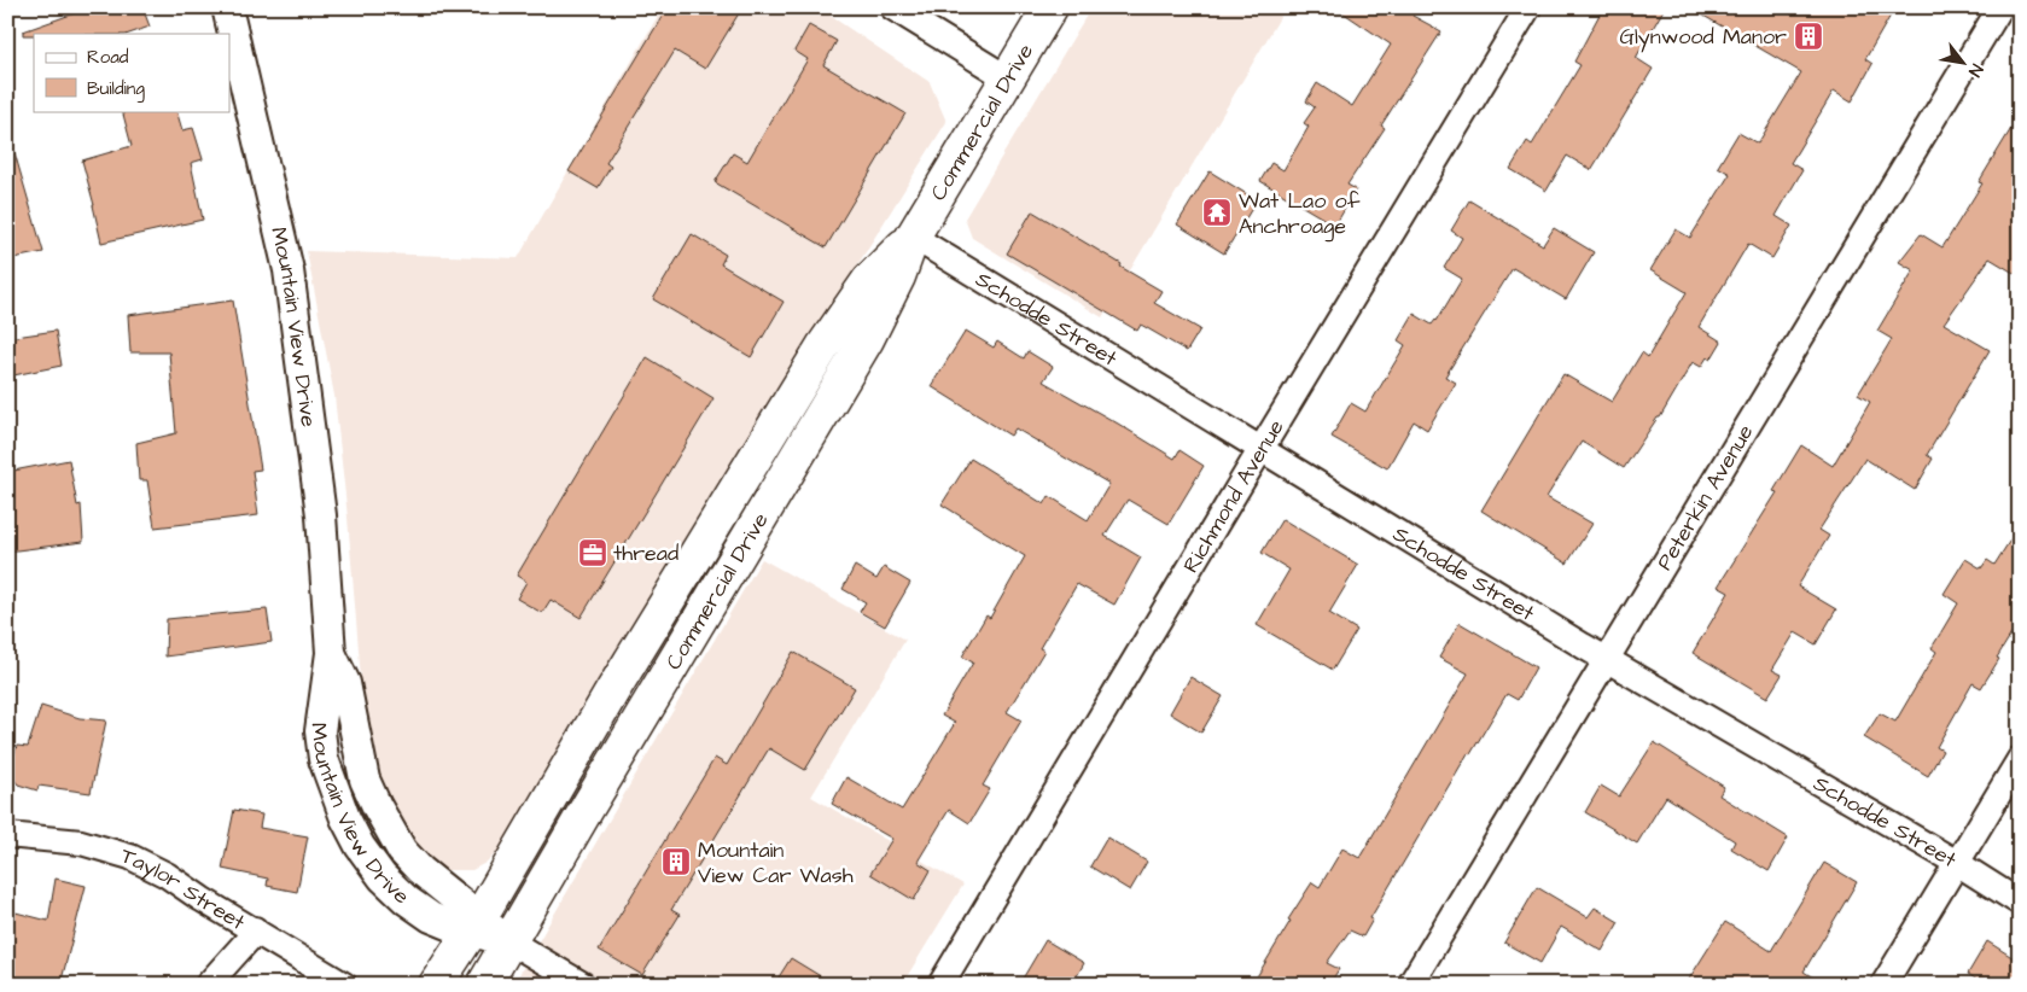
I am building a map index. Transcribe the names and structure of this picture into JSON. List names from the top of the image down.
{
  "streets": {
    "main road": ["Commercial Drive"],
    "street": [
      "Schodde Street",
      "Mountain View Drive",
      "Richmond Avenue",
      "Peterkin Avenue",
      "Taylor Street"
    ]
  },
  "crossings": [
    ["Commercial Drive", "Schodde Street"],
    ["Commercial Drive", "Mountain View Drive"],
    ["Schodde Street", "Richmond Avenue"],
    ["Schodde Street", "Peterkin Avenue"]
  ],
  "places": {
    "building": ["Glynwood Manor", "Mountain View Car Wash"],
    "temple": ["Wat Lao of Anchroage"],
    "office": ["thread"]
  },
  "legend": ["Road", "Building"],
  "north": "bottom right"
}
